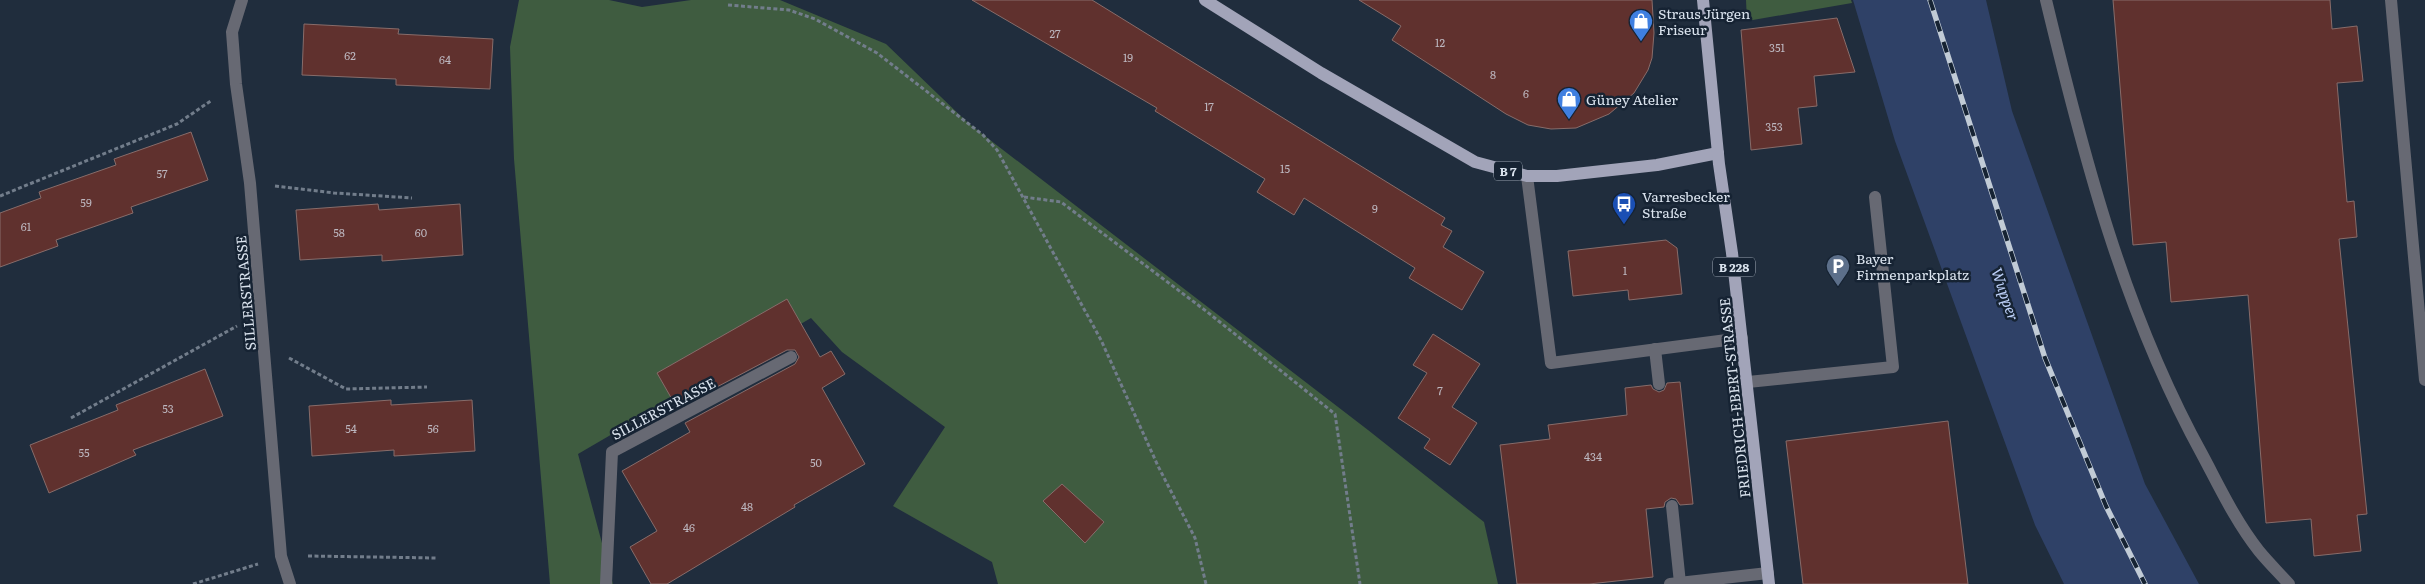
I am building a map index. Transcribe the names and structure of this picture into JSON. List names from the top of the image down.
{
  "streets": {
    "main road": ["B 7", "B 228", "FRIEDRICH-EBERT-STRASSE"],
    "street": ["SILLERSTRASSE"]
  },
  "crossings": [
    ["B 7", "FRIEDRICH-EBERT-STRASSE"]
  ],
  "water": ["Wupper"],
  "places": {
    "shop": ["Straus Jürgen Friseur", "Güney Atelier"],
    "bus stop": ["Varresbecker Straße"],
    "parking": ["Bayer Firmenparkplatz"]
  },
  "house_numbers": [
    "27",
    "12",
    "351",
    "62",
    "19",
    "64",
    "8",
    "6",
    "17",
    "353",
    "15",
    "57",
    "59",
    "9",
    "61",
    "58",
    "60",
    "1",
    "7",
    "53",
    "54",
    "56",
    "55",
    "434",
    "50",
    "48",
    "46"
  ]
}
